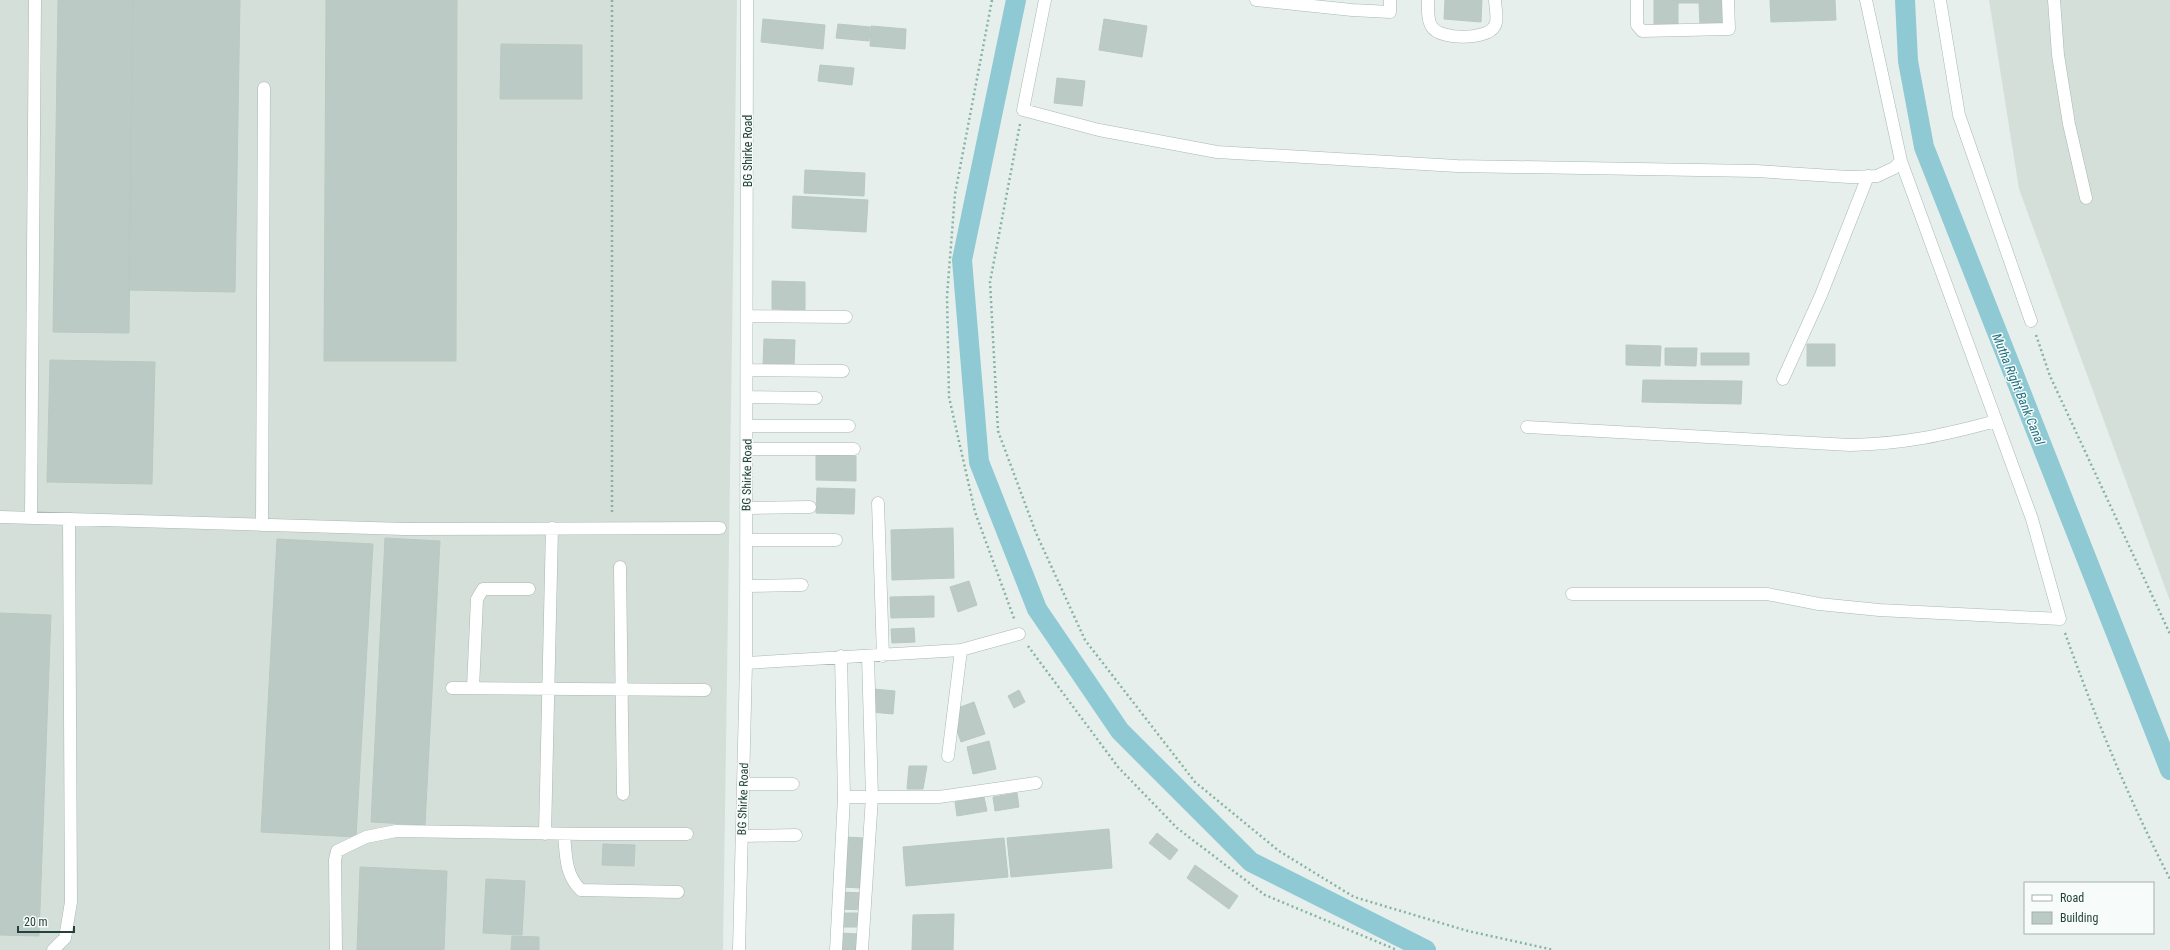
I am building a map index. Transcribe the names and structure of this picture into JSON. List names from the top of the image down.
{
  "streets": {
    "street": ["BG Shirke Road"]
  },
  "water": ["Mutha Right Bank Canal"],
  "legend": ["Road", "Building"],
  "scale_bar": "20 m"
}
